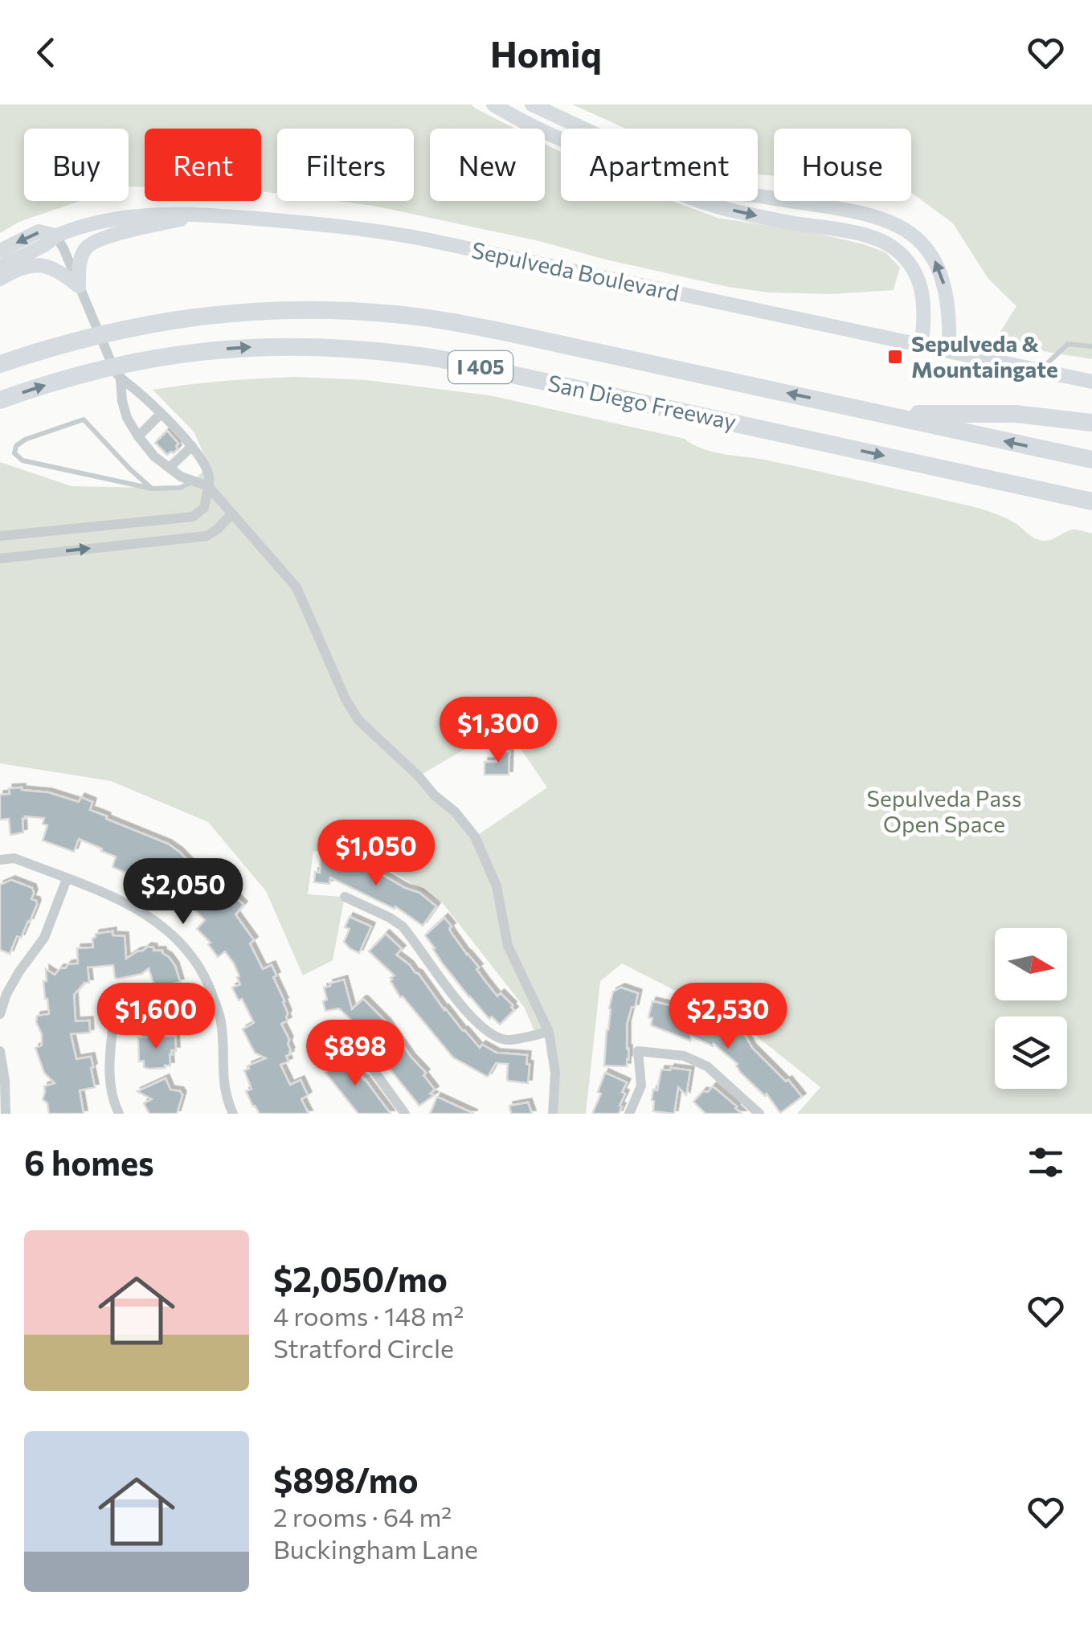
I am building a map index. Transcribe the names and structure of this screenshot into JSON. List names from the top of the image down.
{
  "streets": {
    "highway": ["I 405", "San Diego Freeway"],
    "main road": ["Sepulveda Boulevard"]
  },
  "parks": ["Sepulveda Pass Open Space"],
  "places": {
    "transit": ["Sepulveda & Mountaingate"]
  },
  "north": "right",
  "page": {
    "header": "Homiq",
    "chip": [
      "Buy",
      "Rent",
      "Filters",
      "New",
      "Apartment",
      "House"
    ],
    "price": [
      "$1,300",
      "$1,050",
      "$2,050",
      "$1,600",
      "$2,530",
      "$898"
    ],
    "heading": "6 homes",
    "list": [
      {
        "name": "$2,050/mo",
        "note": "4 rooms · 148 m² · Stratford Circle"
      },
      {
        "name": "$898/mo",
        "note": "2 rooms · 64 m² · Buckingham Lane"
      }
    ]
  }
}
